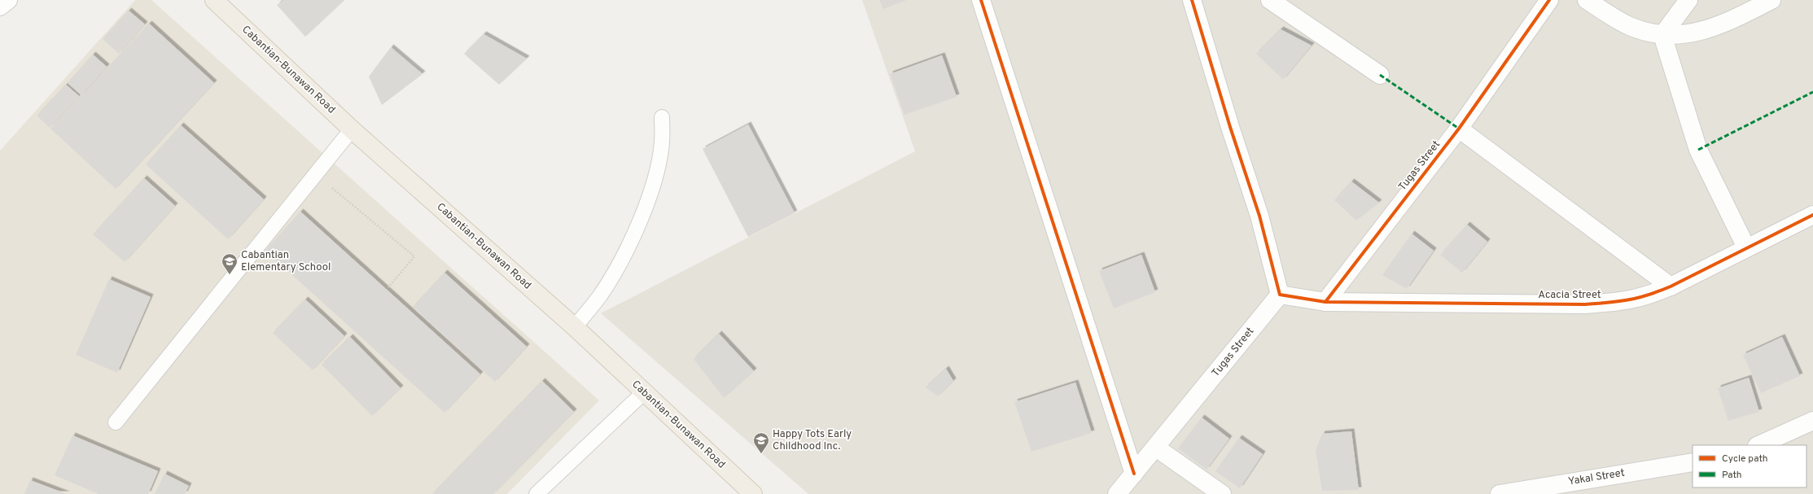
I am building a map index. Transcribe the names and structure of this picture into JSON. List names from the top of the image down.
{
  "streets": {
    "main road": ["Cabantian-Bunawan Road"],
    "street": ["Tugas Street", "Acacia Street", "Yakal Street"]
  },
  "crossings": [
    ["Tugas Street", "Acacia Street"]
  ],
  "places": {
    "school or university": ["Cabantian Elementary School", "Happy Tots Early Childhood Inc."]
  },
  "legend": ["Cycle path", "Path"]
}
